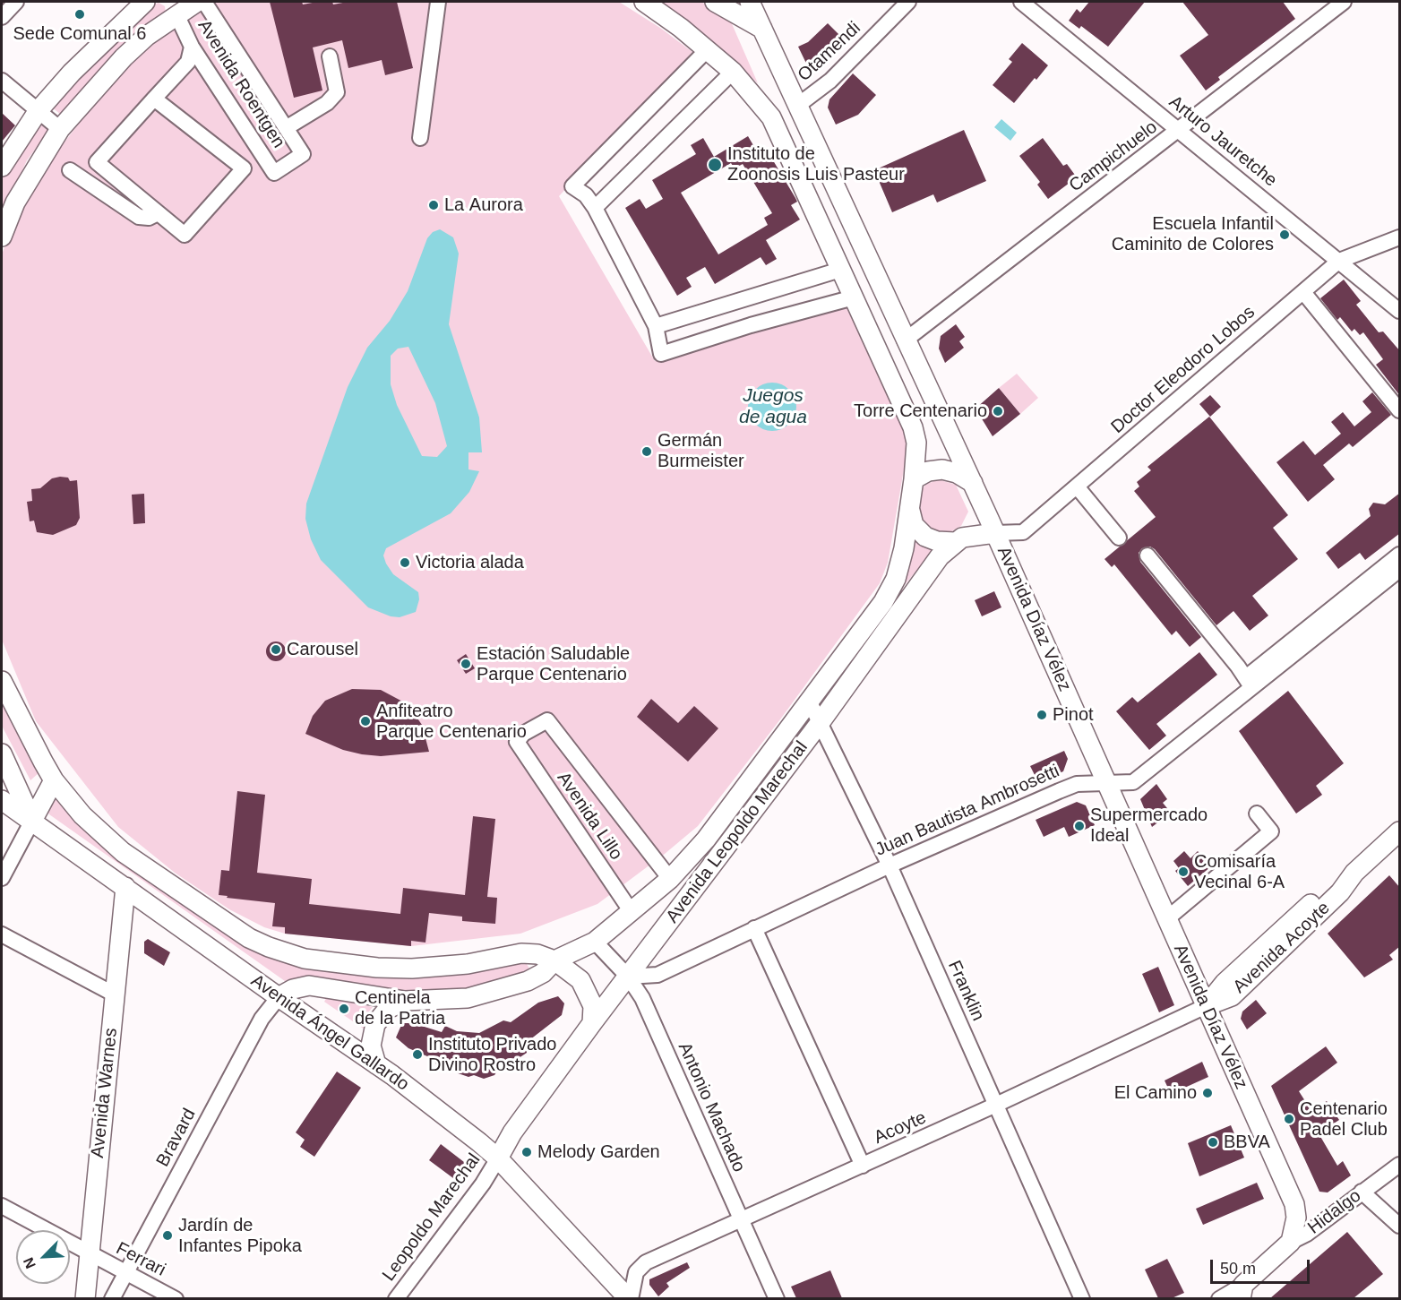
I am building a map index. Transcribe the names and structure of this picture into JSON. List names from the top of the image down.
{
  "streets": {
    "main road": [
      "Avenida Díaz Vélez",
      "Avenida Leopoldo Marechal",
      "Avenida Acoyte",
      "Avenida Ángel Gallardo",
      "Avenida Warnes",
      "Hidalgo"
    ],
    "street": [
      "Otamendi",
      "Avenida Roentgen",
      "Arturo Jauretche",
      "Campichuelo",
      "Doctor Eleodoro Lobos",
      "Juan Bautista Ambrosetti",
      "Avenida Lillo",
      "Franklin",
      "Antonio Machado",
      "Acoyte",
      "Bravard",
      "Leopoldo Marechal",
      "Ferrari"
    ]
  },
  "crossings": [
    ["Otamendi", "Avenida Díaz Vélez"],
    ["Arturo Jauretche", "Campichuelo"],
    ["Arturo Jauretche", "Doctor Eleodoro Lobos"],
    ["Campichuelo", "Avenida Díaz Vélez"],
    ["Doctor Eleodoro Lobos", "Avenida Díaz Vélez"],
    ["Doctor Eleodoro Lobos", "Avenida Leopoldo Marechal"],
    ["Avenida Díaz Vélez", "Juan Bautista Ambrosetti"],
    ["Avenida Díaz Vélez", "Avenida Leopoldo Marechal"],
    ["Avenida Díaz Vélez", "Avenida Acoyte"],
    ["Avenida Díaz Vélez", "Acoyte"],
    ["Avenida Díaz Vélez", "Hidalgo"],
    ["Juan Bautista Ambrosetti", "Avenida Leopoldo Marechal"],
    ["Juan Bautista Ambrosetti", "Franklin"],
    ["Juan Bautista Ambrosetti", "Antonio Machado"],
    ["Avenida Lillo", "Avenida Leopoldo Marechal"],
    ["Avenida Leopoldo Marechal", "Franklin"],
    ["Avenida Leopoldo Marechal", "Avenida Ángel Gallardo"],
    ["Avenida Leopoldo Marechal", "Antonio Machado"],
    ["Avenida Leopoldo Marechal", "Bravard"],
    ["Avenida Leopoldo Marechal", "Leopoldo Marechal"],
    ["Avenida Acoyte", "Acoyte"],
    ["Franklin", "Acoyte"],
    ["Avenida Ángel Gallardo", "Avenida Warnes"],
    ["Avenida Ángel Gallardo", "Acoyte"],
    ["Avenida Ángel Gallardo", "Bravard"],
    ["Avenida Ángel Gallardo", "Leopoldo Marechal"],
    ["Avenida Warnes", "Ferrari"],
    ["Antonio Machado", "Acoyte"],
    ["Bravard", "Ferrari"]
  ],
  "water": ["Juegos de agua"],
  "places": [
    "Sede Comunal 6",
    "Instituto de Zoonosis Luis Pasteur",
    "La Aurora",
    "Escuela Infantil Caminito de Colores",
    "Torre Centenario",
    "Germán Burmeister",
    "Victoria alada",
    "Carousel",
    "Estación Saludable Parque Centenario",
    "Pinot",
    "Anfiteatro Parque Centenario",
    "Supermercado Ideal",
    "Comisaría Vecinal 6-A",
    "Centinela de la Patria",
    "Instituto Privado Divino Rostro",
    "El Camino",
    "Centenario Padel Club",
    "BBVA",
    "Melody Garden",
    "Jardín de Infantes Pipoka"
  ],
  "scale_bar": "50 m",
  "north": "bottom left"
}
